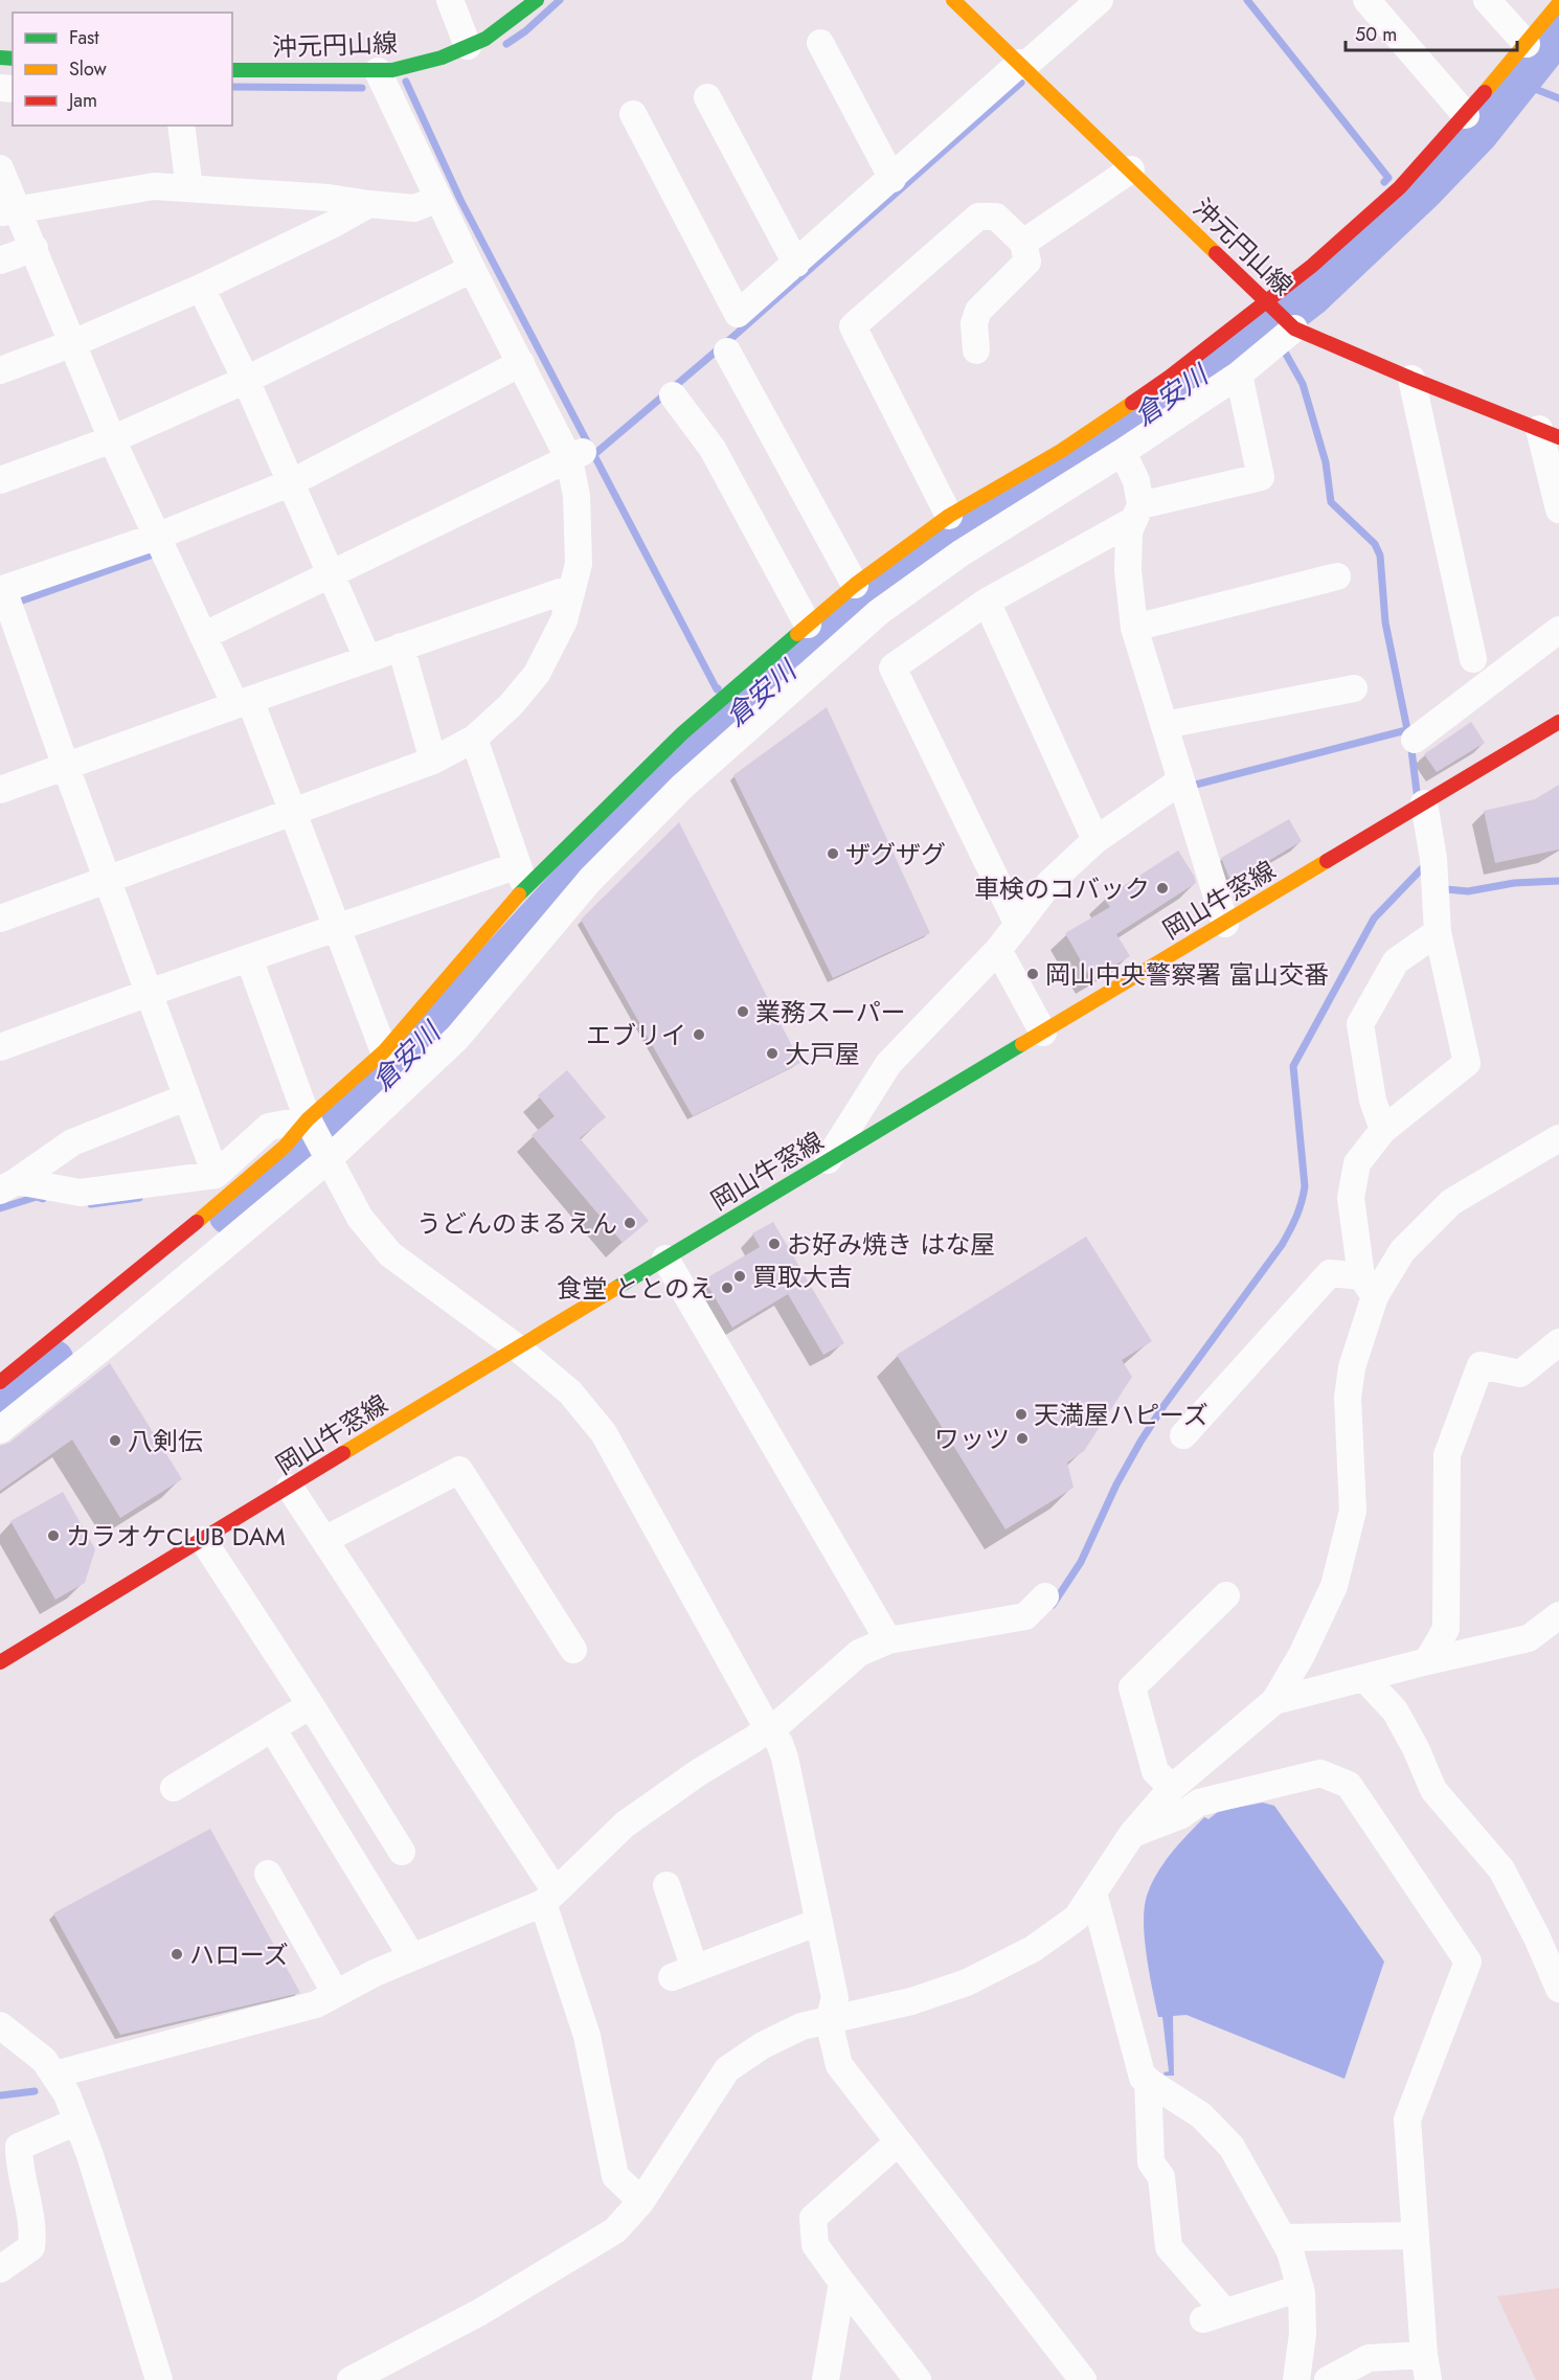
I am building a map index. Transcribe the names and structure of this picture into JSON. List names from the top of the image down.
{
  "streets": {
    "main road": ["沖元円山線", "岡山牛窓線"]
  },
  "water": ["倉安川"],
  "places": [
    "ザグザグ",
    "車検のコバック",
    "岡山中央警察署 富山交番",
    "業務スーパー",
    "エブリイ",
    "大戸屋",
    "うどんのまるえん",
    "お好み焼き はな屋",
    "買取大吉",
    "食堂 ととのえ",
    "天満屋ハピーズ",
    "ワッツ",
    "八剣伝",
    "カラオケCLUB DAM",
    "ハローズ"
  ],
  "legend": ["Fast", "Slow", "Jam"],
  "scale_bar": "50 m"
}
